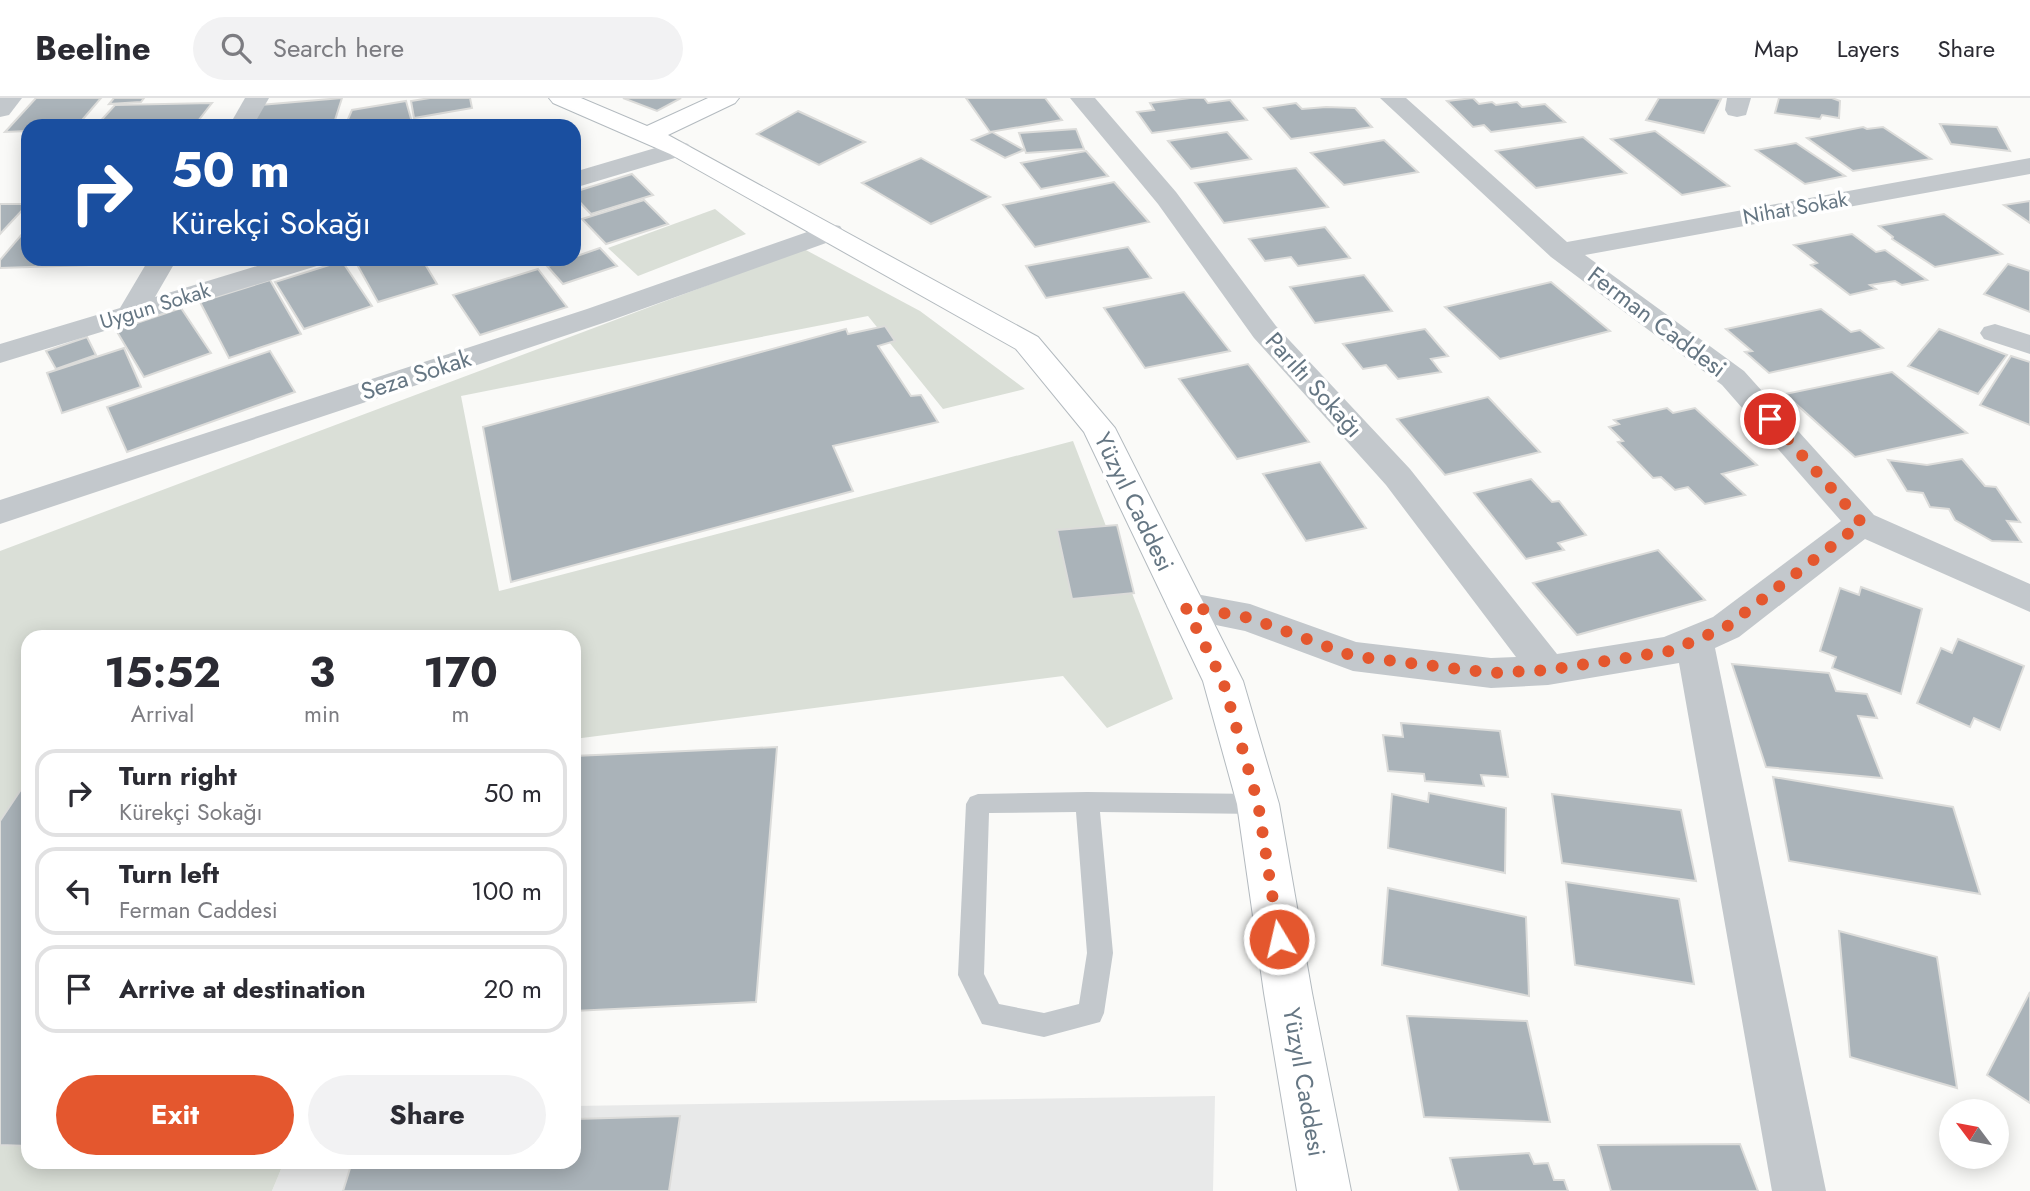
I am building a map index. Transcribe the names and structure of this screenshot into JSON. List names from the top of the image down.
{
  "streets": {
    "street": [
      "Nihat Sokak",
      "Uygun Sokak",
      "Ferman Caddesi",
      "Seza Sokak",
      "Parıltı Sokağı",
      "Yüzyıl Caddesi"
    ]
  },
  "crossings": [
    ["Nihat Sokak", "Ferman Caddesi"],
    ["Seza Sokak", "Yüzyıl Caddesi"]
  ],
  "north": "top left",
  "page": {
    "header": "Beeline",
    "search": "Search here",
    "nav": ["Map", "Layers", "Share"],
    "turn": ["50 m", "Kürekçi Sokağı"],
    "eta": [
      "15:52",
      "Arrival",
      "3",
      "min",
      "170",
      "m"
    ],
    "list": [
      {
        "name": "Turn right",
        "note": "Kürekçi Sokağı",
        "value": "50 m"
      },
      {
        "name": "Turn left",
        "note": "Ferman Caddesi",
        "value": "100 m"
      },
      {
        "name": "Arrive at destination",
        "value": "20 m"
      }
    ],
    "buttons": ["Exit", "Share"]
  }
}
